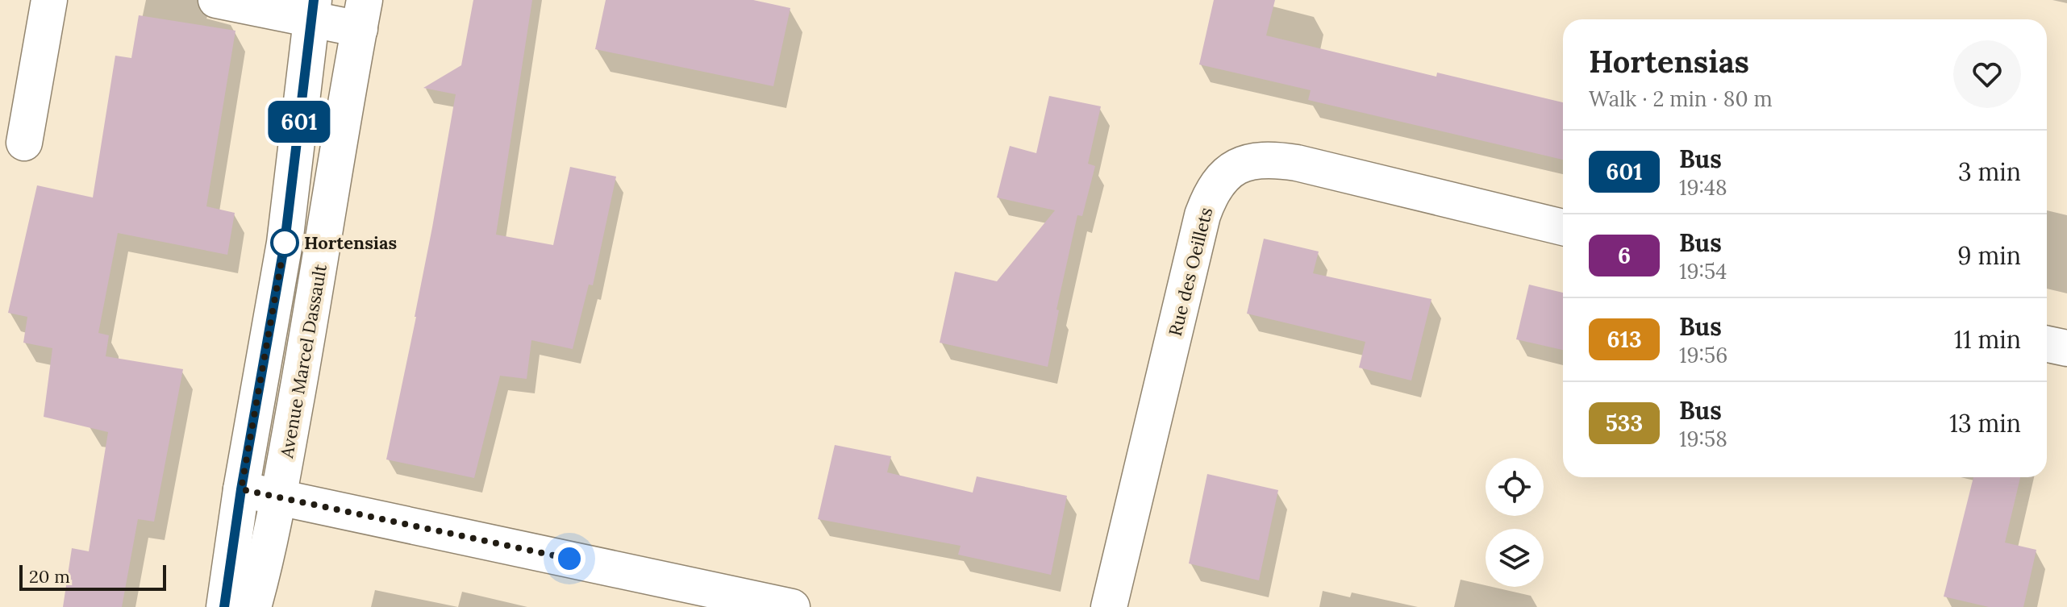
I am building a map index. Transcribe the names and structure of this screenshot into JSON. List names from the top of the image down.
{
  "streets": {
    "street": ["Rue des Oeillets", "Avenue Marcel Dassault"]
  },
  "places": ["Hortensias"],
  "lines": ["bus line 601"],
  "scale_bar": "20 m",
  "page": {
    "on_map": "601",
    "heading": ["Hortensias", "Walk · 2 min · 80 m"],
    "list": [
      {
        "mark": "601",
        "name": "Bus",
        "note": "19:48",
        "value": "3 min"
      },
      {
        "mark": "6",
        "name": "Bus",
        "note": "19:54",
        "value": "9 min"
      },
      {
        "mark": "613",
        "name": "Bus",
        "note": "19:56",
        "value": "11 min"
      },
      {
        "mark": "533",
        "name": "Bus",
        "note": "19:58",
        "value": "13 min"
      }
    ],
    "scale": "20 m"
  }
}
